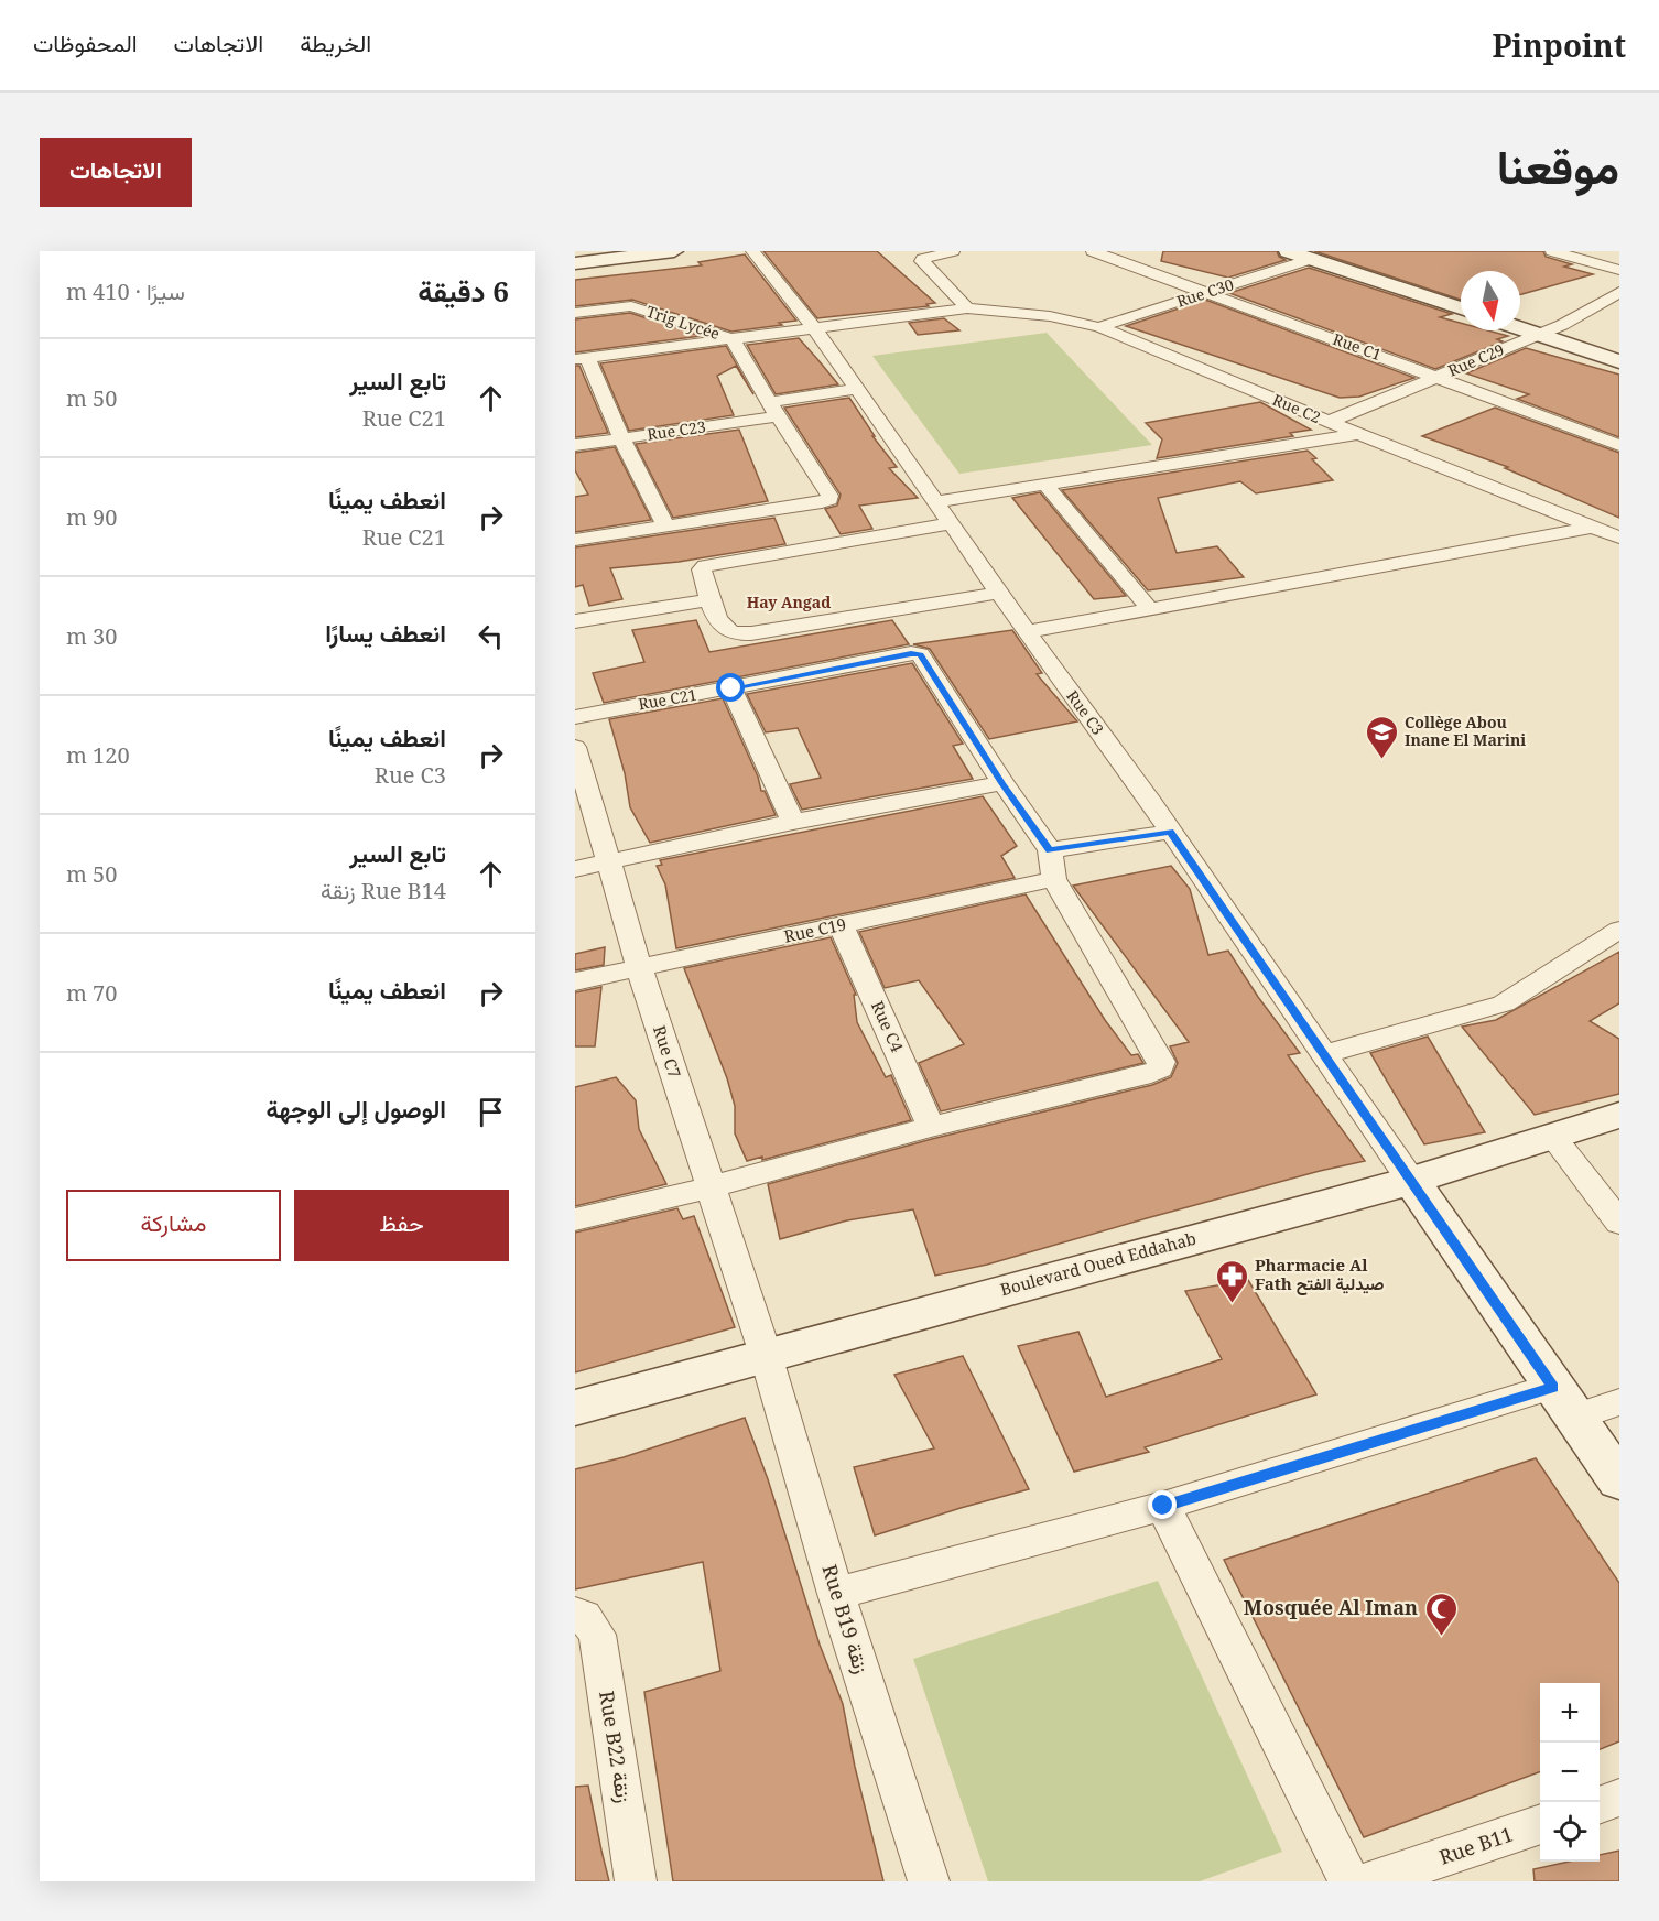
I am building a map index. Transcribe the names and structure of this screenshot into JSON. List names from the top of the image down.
{
  "streets": {
    "main road": ["Boulevard Oued Eddahab"],
    "street": [
      "Rue C30",
      "Trig Lycée",
      "Rue C1",
      "Rue C29",
      "Rue C2",
      "Rue C23",
      "Rue C21",
      "Rue C3",
      "Rue C19",
      "Rue C4",
      "Rue C7",
      "Rue B19 زنقة",
      "Rue B22 زنقة",
      "Rue B11"
    ]
  },
  "crossings": [
    ["Rue C30", "Rue C1"],
    ["Rue C30", "Rue C2"],
    ["Trig Lycée", "Rue C2"],
    ["Rue C1", "Rue C29"],
    ["Rue C29", "Rue C2"],
    ["Rue C2", "Rue C3"],
    ["Rue C23", "Rue C3"],
    ["Rue C3", "Boulevard Oued Eddahab"],
    ["Rue C19", "Rue C4"],
    ["Rue C19", "Rue C7"],
    ["Rue C7", "Boulevard Oued Eddahab"],
    ["Rue C7", "Rue B19 زنقة"],
    ["Boulevard Oued Eddahab", "Rue B19 زنقة"]
  ],
  "districts": ["Hay Angad"],
  "places": {
    "school or university": ["Collège Abou Inane El Marini"],
    "pharmacy": ["Pharmacie Al Fath صيدلية الفتح"],
    "mosque": ["Mosquée Al Iman"]
  },
  "north": "bottom",
  "page": {
    "header": "Pinpoint",
    "nav": ["الخريطة", "الاتجاهات", "المحفوظات"],
    "title": "موقعنا",
    "buttons": [
      "الاتجاهات",
      ["حفظ", "مشاركة"]
    ],
    "heading": ["6 دقيقة", "سيرًا · 410 m"],
    "list": [
      ["تابع السير", "Rue C21", "50 m"],
      ["انعطف يمينًا", "Rue C21", "90 m"],
      ["انعطف يسارًا", "30 m"],
      ["انعطف يمينًا", "Rue C3", "120 m"],
      ["تابع السير", "Rue B14 زنقة", "50 m"],
      ["انعطف يمينًا", "70 m"],
      "الوصول إلى الوجهة"
    ],
    "map_buttons": ["+", "−"]
  }
}
